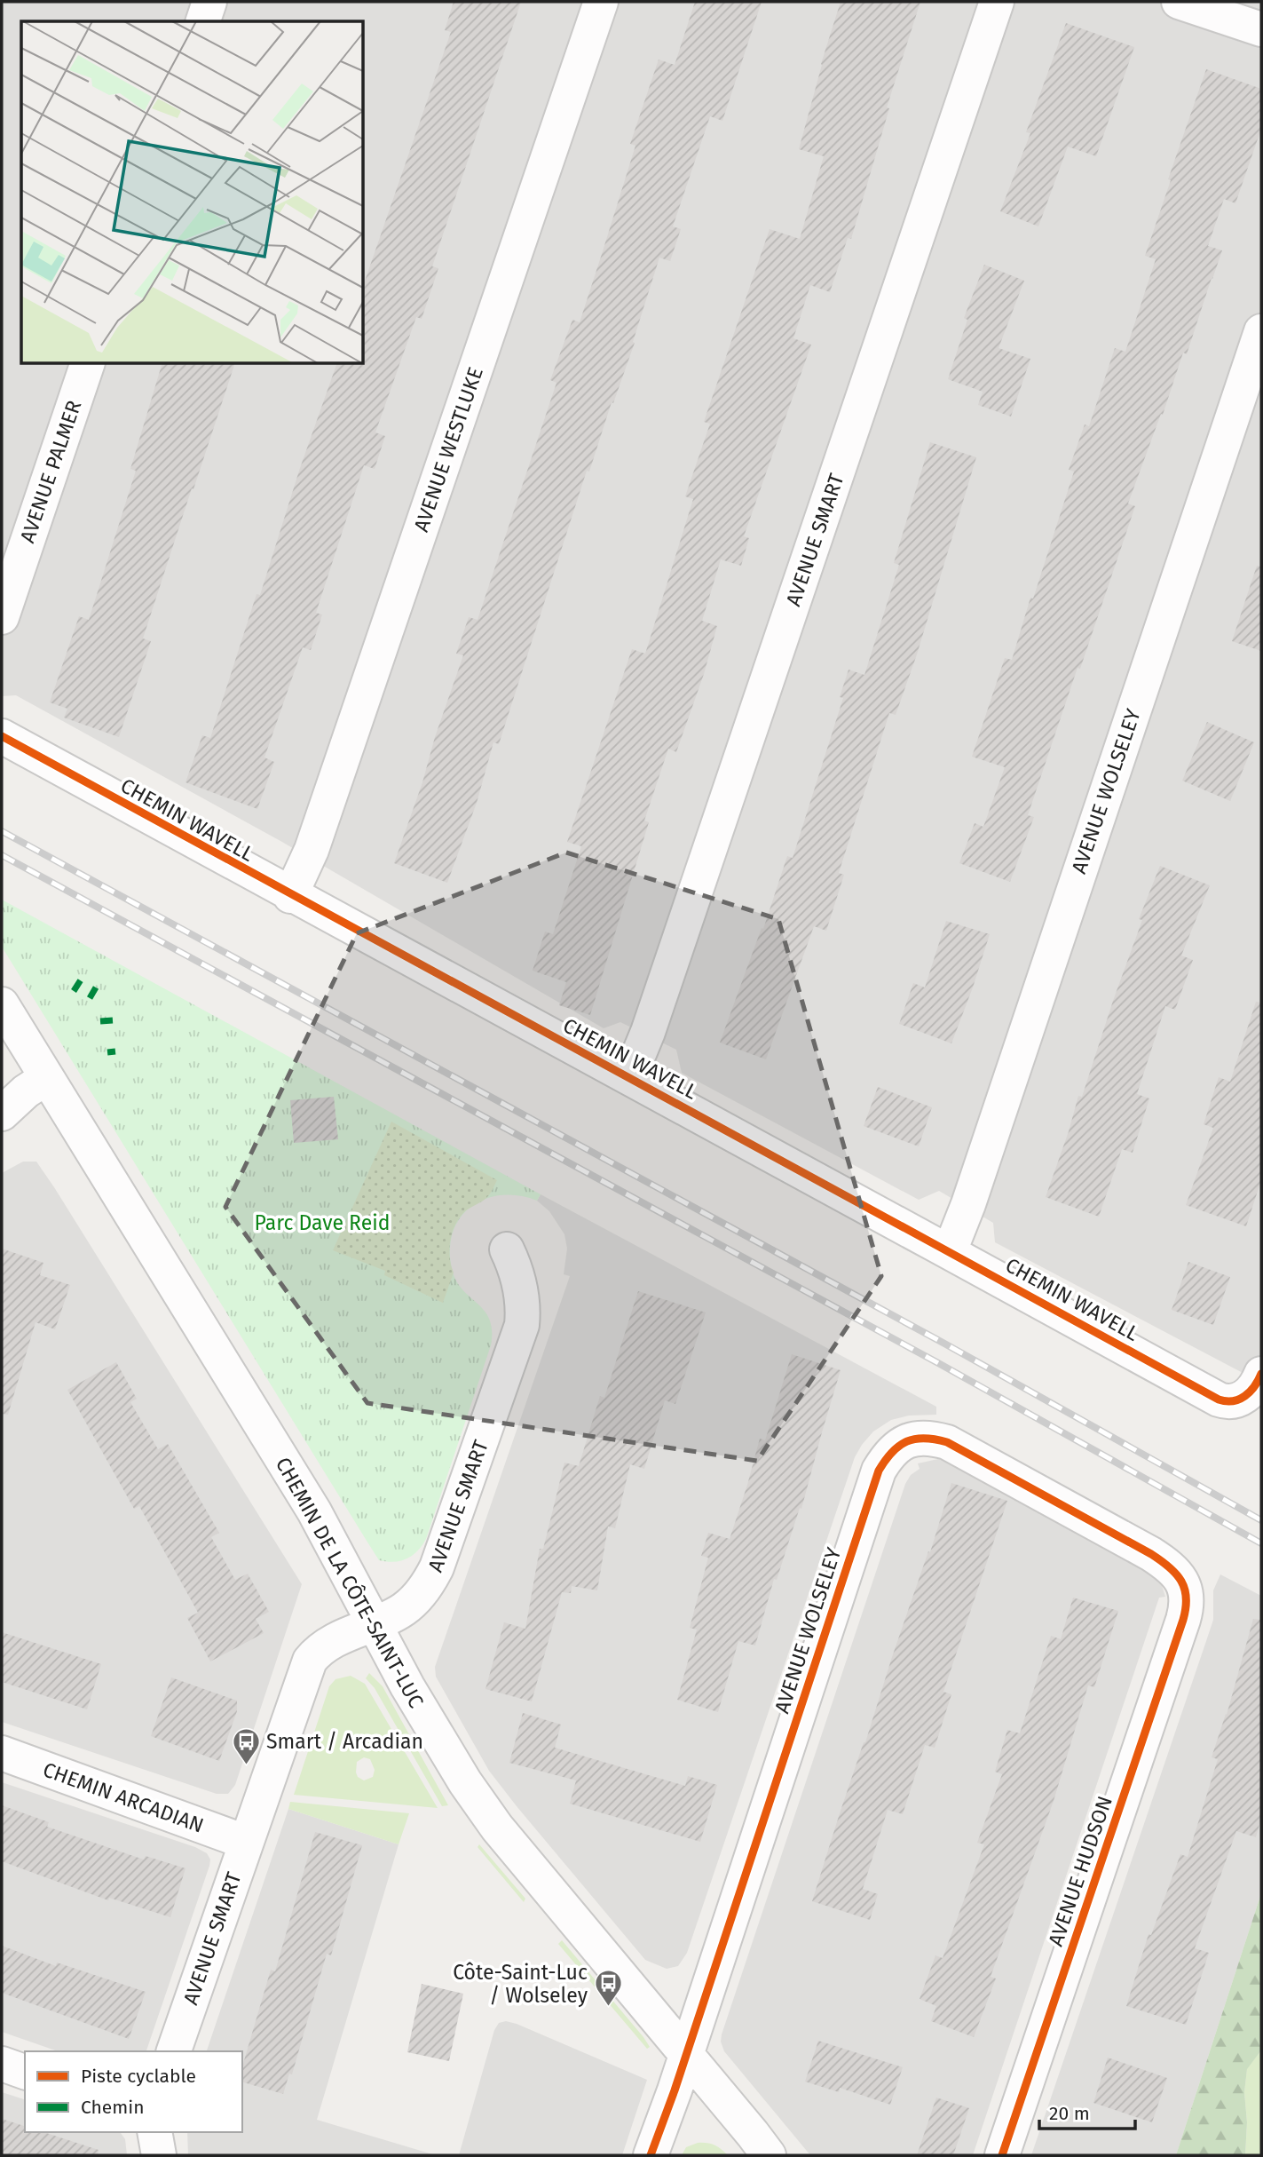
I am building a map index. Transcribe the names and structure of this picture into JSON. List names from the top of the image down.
{
  "streets": {
    "street": [
      "AVENUE WESTLUKE",
      "AVENUE PALMER",
      "AVENUE SMART",
      "AVENUE WOLSELEY",
      "CHEMIN WAVELL",
      "CHEMIN DE LA CÔTE-SAINT-LUC",
      "CHEMIN ARCADIAN",
      "AVENUE HUDSON"
    ]
  },
  "crossings": [
    ["AVENUE WESTLUKE", "CHEMIN WAVELL"],
    ["AVENUE SMART", "CHEMIN WAVELL"],
    ["AVENUE SMART", "CHEMIN DE LA CÔTE-SAINT-LUC"],
    ["AVENUE SMART", "CHEMIN ARCADIAN"],
    ["AVENUE WOLSELEY", "CHEMIN WAVELL"],
    ["AVENUE WOLSELEY", "CHEMIN DE LA CÔTE-SAINT-LUC"],
    ["AVENUE WOLSELEY", "AVENUE HUDSON"]
  ],
  "parks": ["Parc Dave Reid"],
  "places": {
    "bus stop": ["Smart / Arcadian", "Côte-Saint-Luc / Wolseley"]
  },
  "legend": ["Piste cyclable", "Chemin"],
  "scale_bar": "20 m"
}
